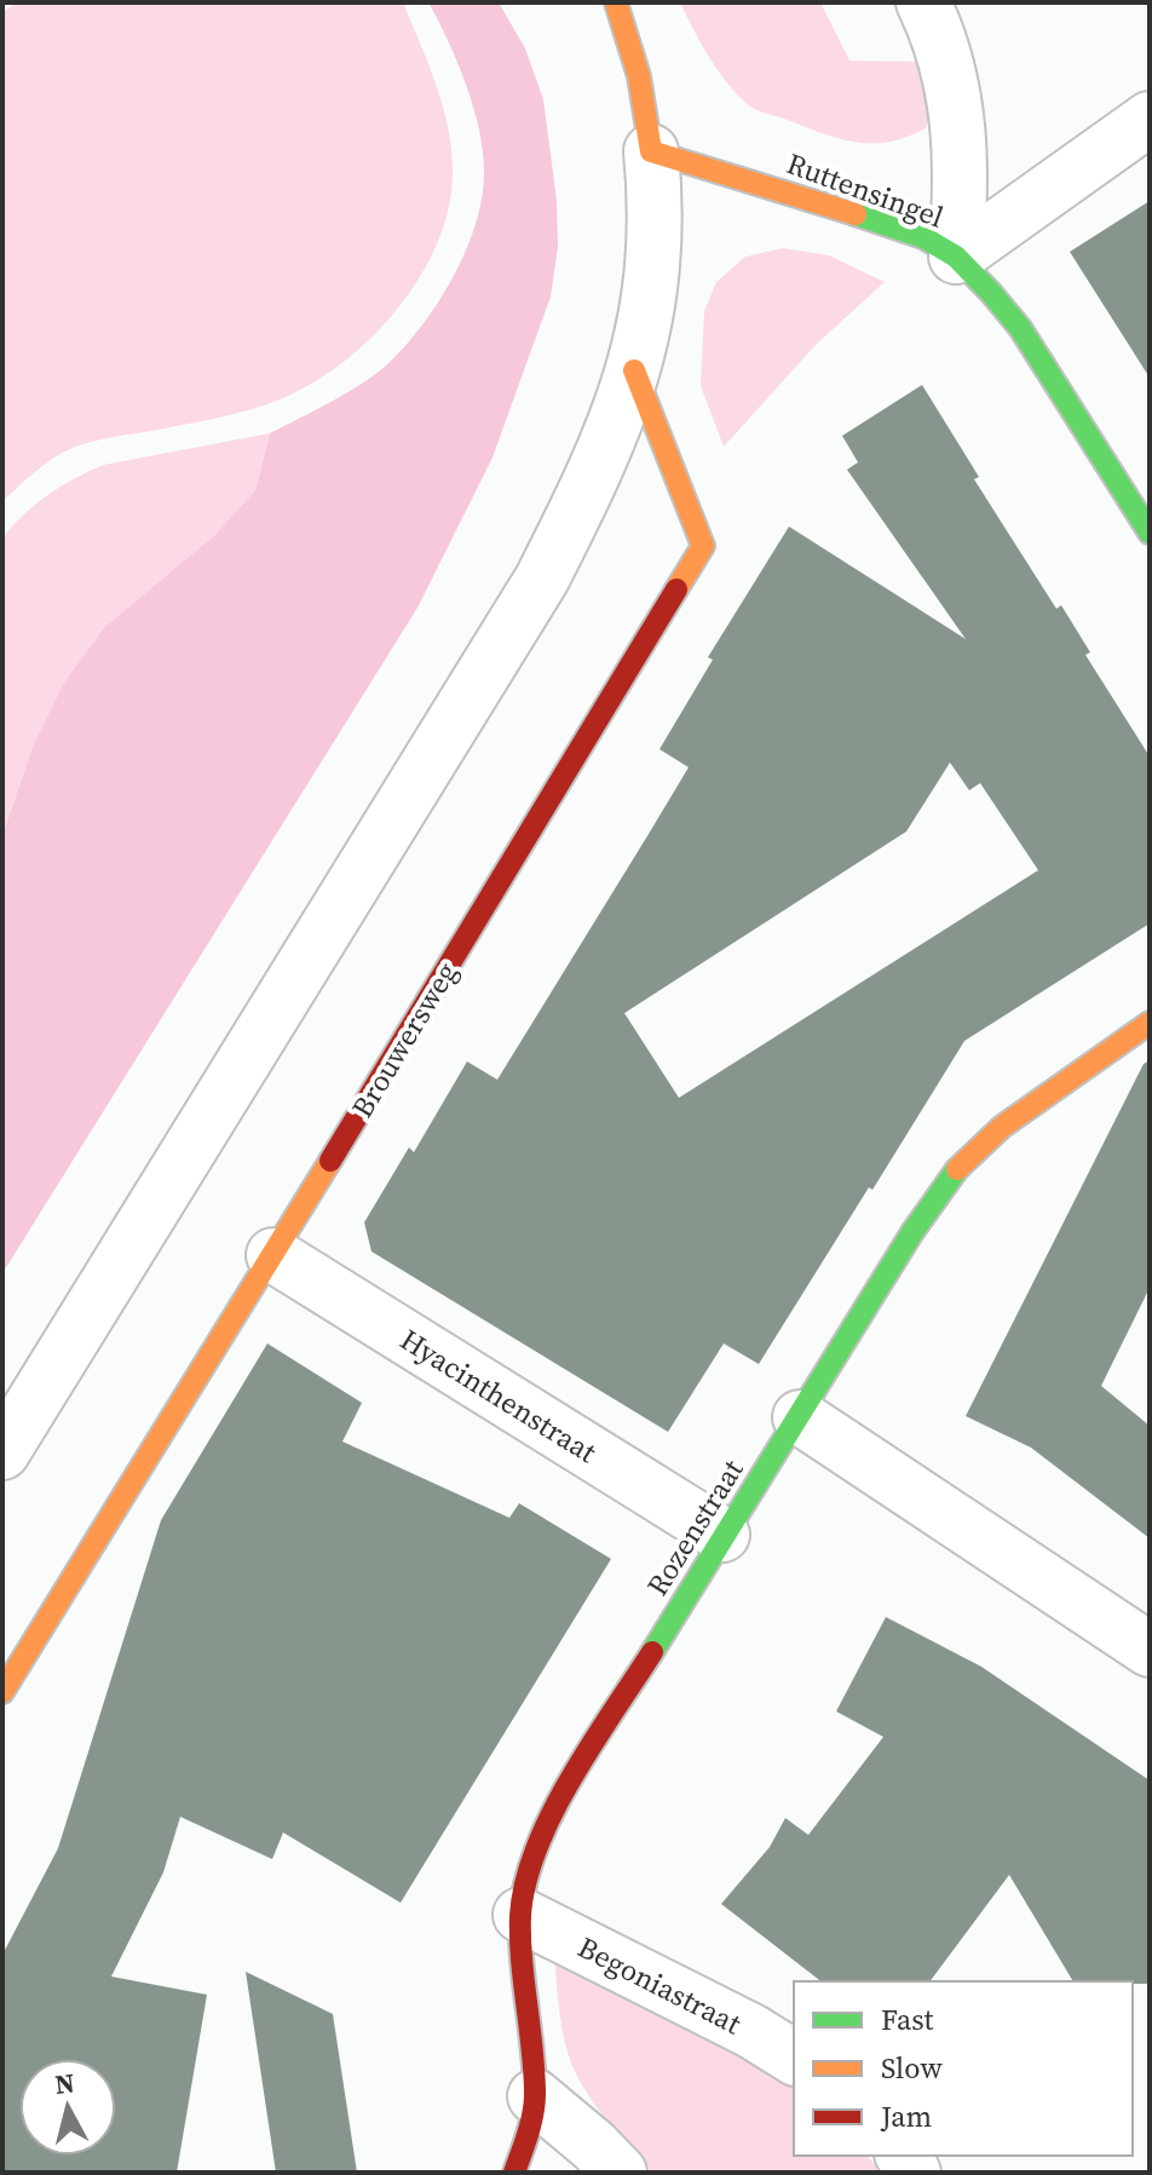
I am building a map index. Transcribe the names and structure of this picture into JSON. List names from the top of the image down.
{
  "streets": {
    "street": [
      "Ruttensingel",
      "Brouwersweg",
      "Hyacinthenstraat",
      "Rozenstraat",
      "Begoniastraat"
    ]
  },
  "crossings": [
    ["Brouwersweg", "Hyacinthenstraat"],
    ["Hyacinthenstraat", "Rozenstraat"],
    ["Rozenstraat", "Begoniastraat"]
  ],
  "legend": ["Fast", "Slow", "Jam"],
  "north": "top"
}
